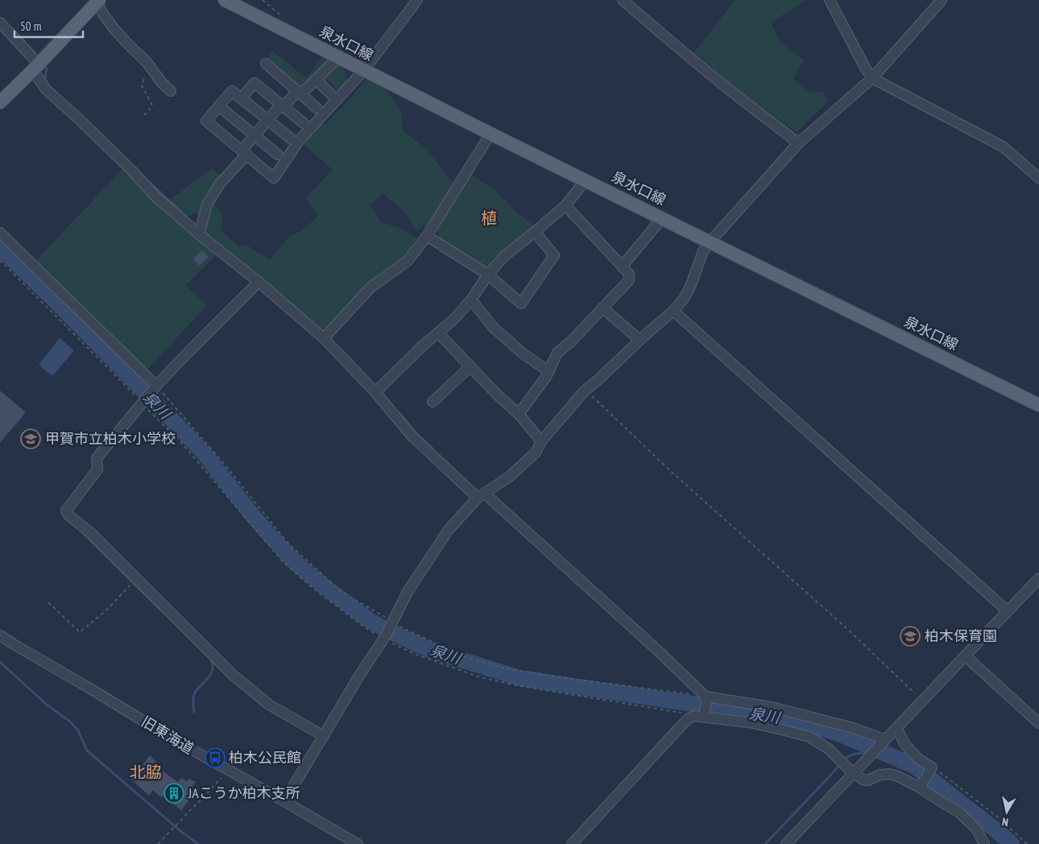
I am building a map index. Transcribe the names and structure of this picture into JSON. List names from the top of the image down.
{
  "streets": {
    "main road": ["泉水口線"],
    "street": ["旧東海道"]
  },
  "districts": ["植", "北脇"],
  "water": ["泉川"],
  "places": {
    "school or university": ["甲賀市立柏木小学校", "柏木保育園"],
    "bus stop": ["柏木公民館"],
    "building": ["JAこうか柏木支所"]
  },
  "scale_bar": "50 m",
  "north": "bottom"
}
